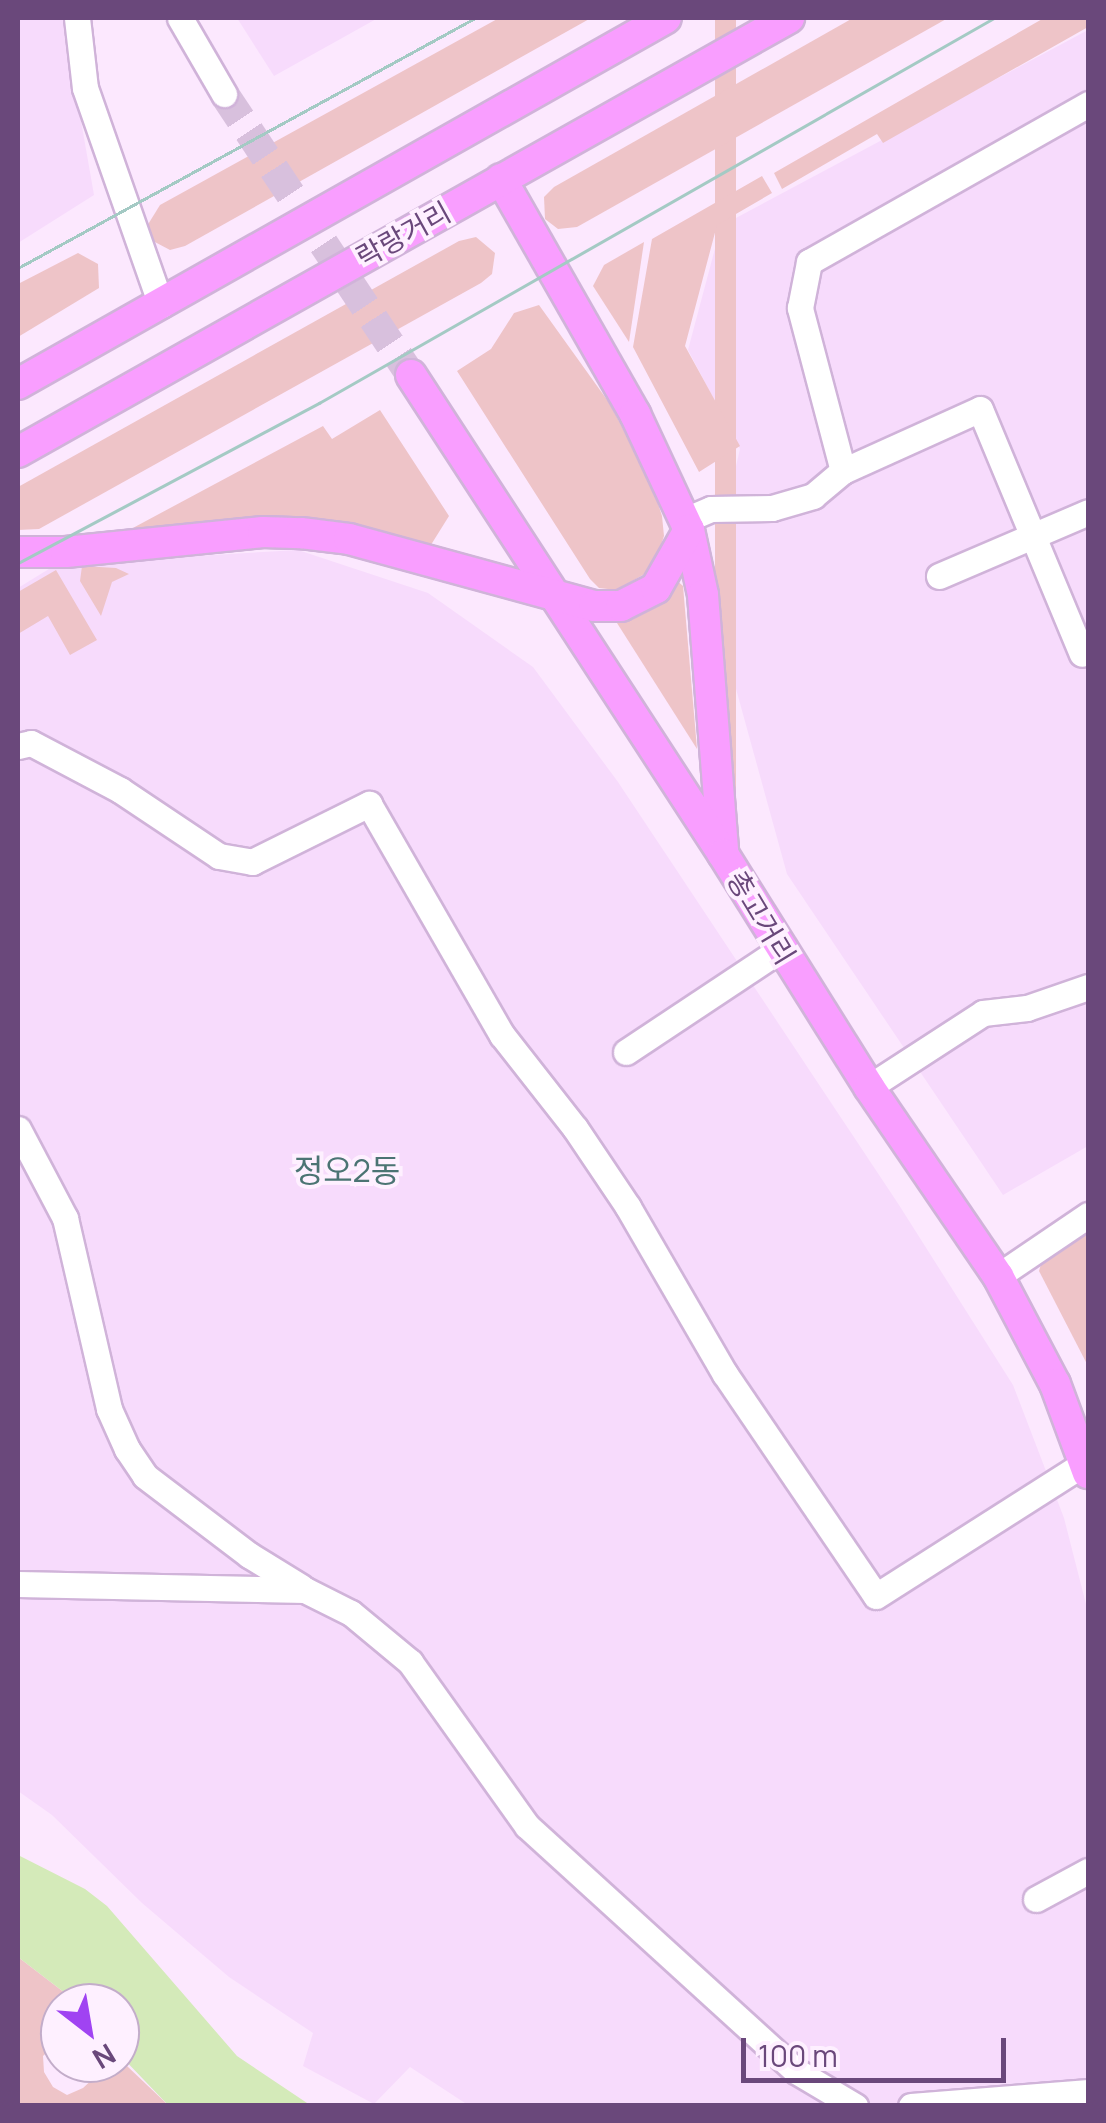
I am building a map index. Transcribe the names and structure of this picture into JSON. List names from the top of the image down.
{
  "streets": {
    "main road": ["락랑거리", "총고거리"]
  },
  "districts": ["정오2동"],
  "scale_bar": "100 m",
  "north": "bottom right"
}
